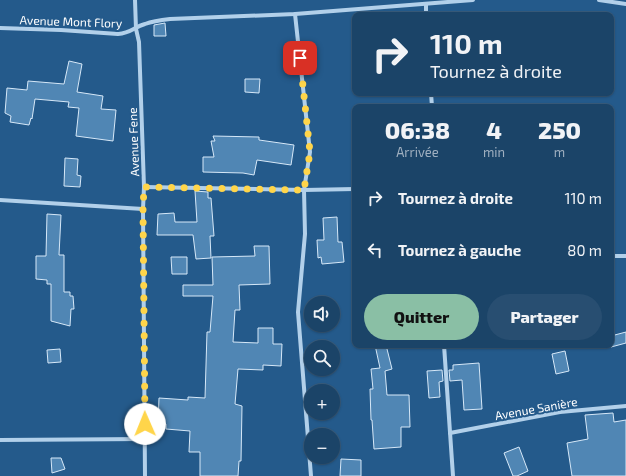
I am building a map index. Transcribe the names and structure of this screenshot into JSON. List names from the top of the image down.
{
  "streets": {
    "street": ["Avenue Mont Flory", "Avenue Fene", "Avenue Sanière"]
  },
  "crossings": [
    ["Avenue Mont Flory", "Avenue Fene"]
  ],
  "page": {
    "turn": ["110 m", "Tournez à droite"],
    "eta": [
      "06:38",
      "Arrivée",
      "4",
      "min",
      "250",
      "m"
    ],
    "list": [
      {
        "name": "Tournez à droite",
        "value": "110 m"
      },
      {
        "name": "Tournez à gauche",
        "value": "80 m"
      }
    ],
    "buttons": ["Quitter", "Partager"],
    "map_buttons": ["+", "−"]
  }
}
